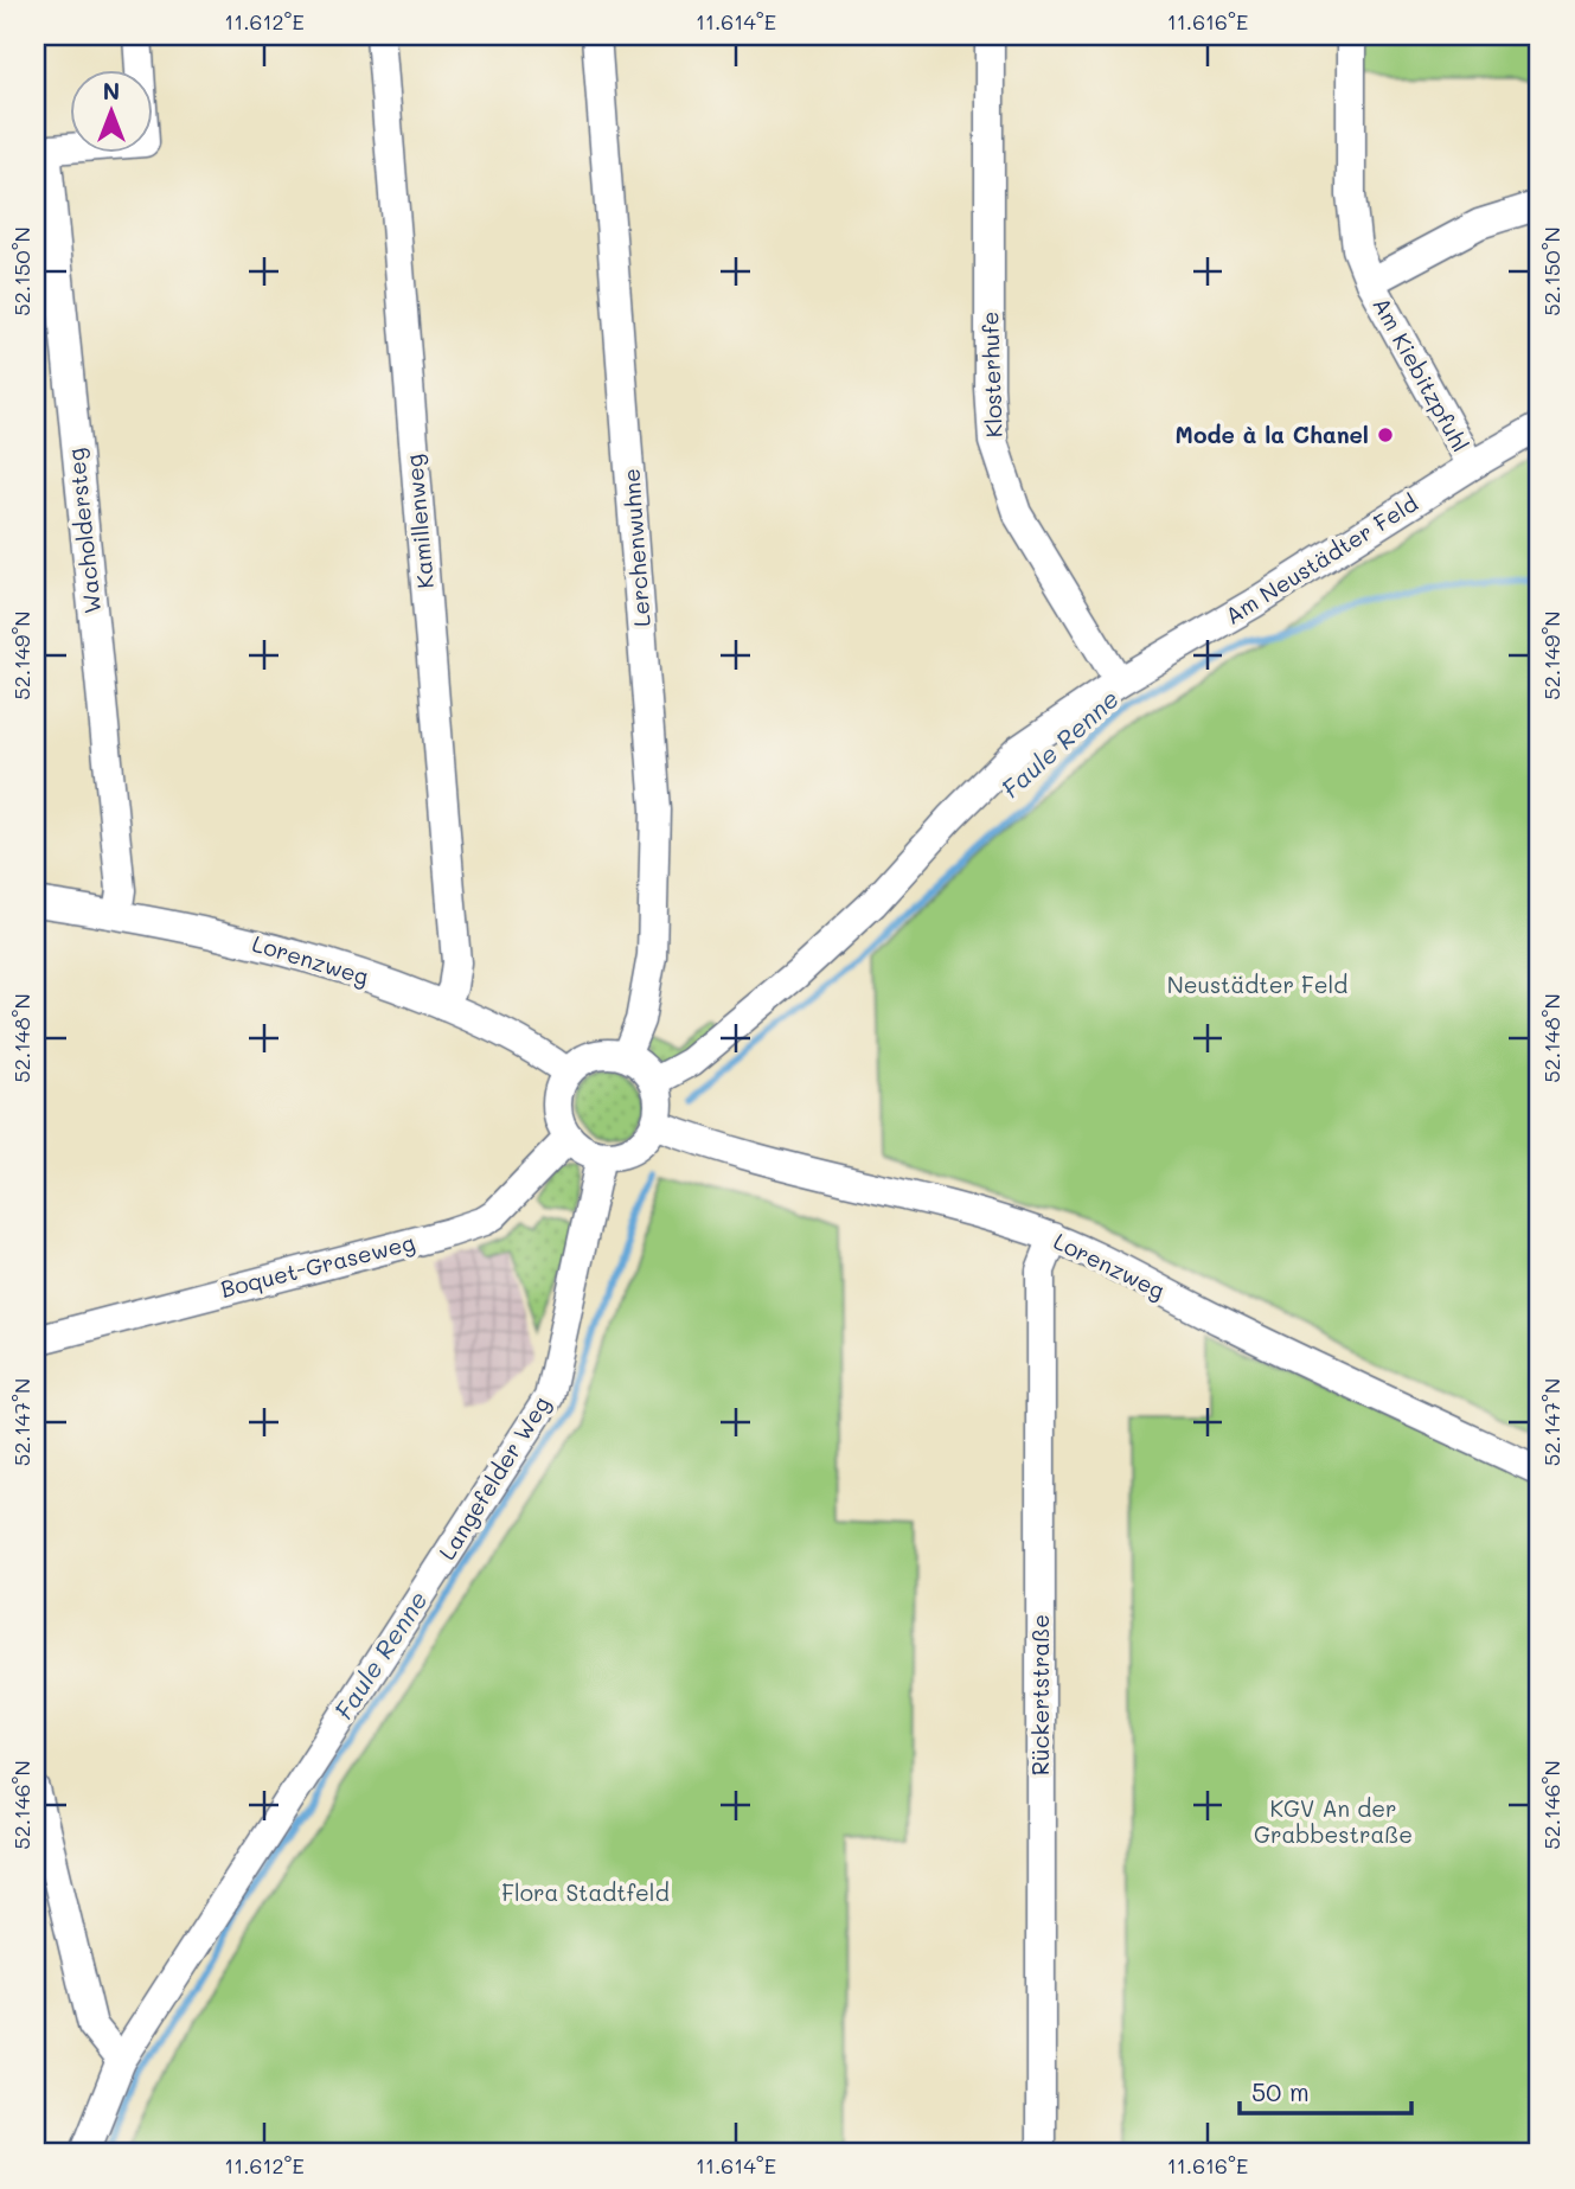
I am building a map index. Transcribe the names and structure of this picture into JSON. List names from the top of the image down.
{
  "streets": {
    "street": [
      "Klosterhufe",
      "Am Kiebitzpfuhl",
      "Kamillenweg",
      "Wacholdersteg",
      "Lerchenwuhne",
      "Am Neustädter Feld",
      "Lorenzweg",
      "Boquet-Graseweg",
      "Langefelder Weg",
      "Rückertstraße"
    ]
  },
  "crossings": [
    ["Klosterhufe", "Am Neustädter Feld"],
    ["Am Kiebitzpfuhl", "Am Neustädter Feld"],
    ["Kamillenweg", "Lorenzweg"],
    ["Wacholdersteg", "Lorenzweg"],
    ["Lerchenwuhne", "Am Neustädter Feld"],
    ["Lerchenwuhne", "Lorenzweg"],
    ["Lerchenwuhne", "Boquet-Graseweg"],
    ["Lerchenwuhne", "Langefelder Weg"],
    ["Am Neustädter Feld", "Lorenzweg"],
    ["Am Neustädter Feld", "Boquet-Graseweg"],
    ["Am Neustädter Feld", "Langefelder Weg"],
    ["Lorenzweg", "Boquet-Graseweg"],
    ["Lorenzweg", "Langefelder Weg"],
    ["Lorenzweg", "Rückertstraße"],
    ["Boquet-Graseweg", "Langefelder Weg"]
  ],
  "water": ["Faule Renne"],
  "parks": ["Neustädter Feld", "KGV An der Grabbestraße", "Flora Stadtfeld"],
  "places": ["Mode à la Chanel"],
  "scale_bar": "50 m",
  "north": "top",
  "coordinates": [
    "11.612°E",
    "11.614°E",
    "11.616°E",
    "52.150°N",
    "52.149°N",
    "52.148°N",
    "52.147°N",
    "52.146°N"
  ]
}
